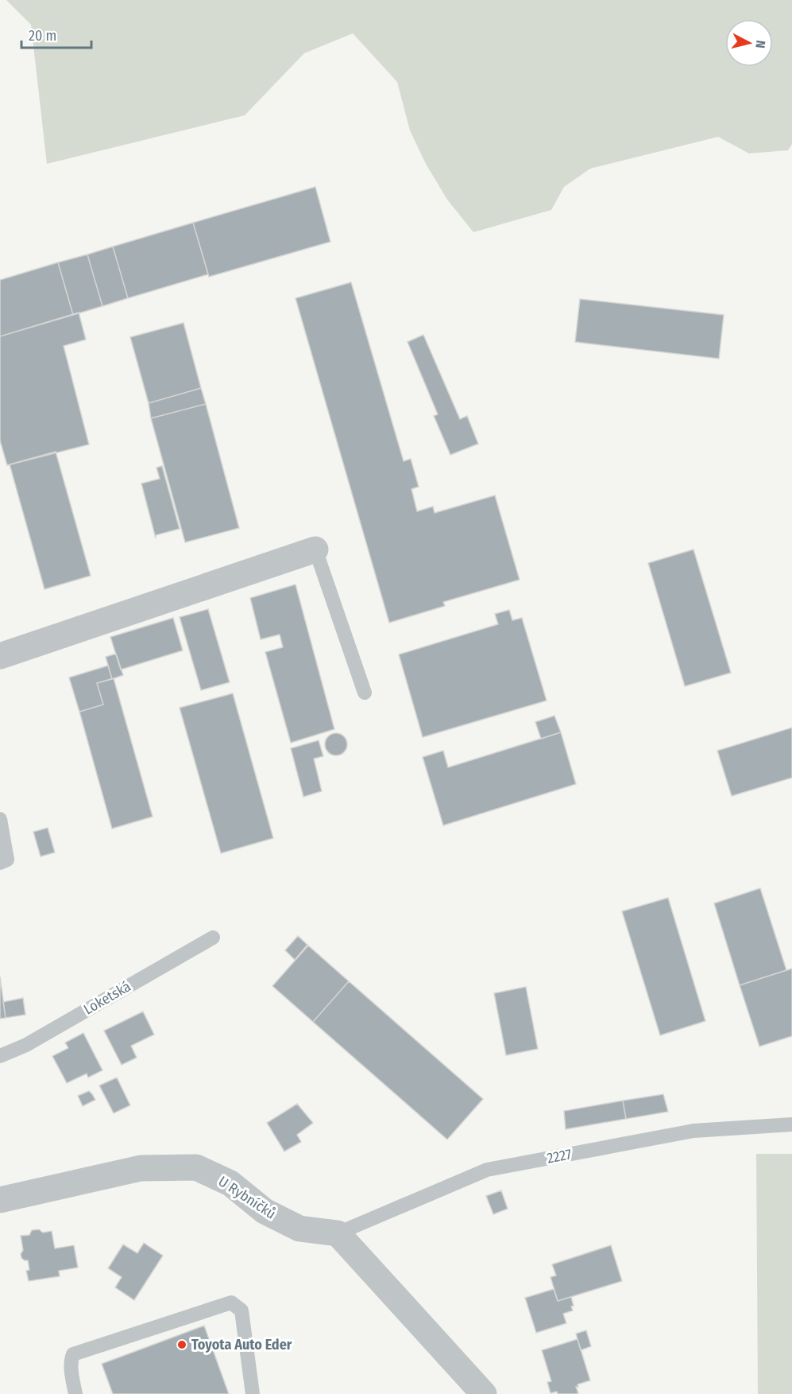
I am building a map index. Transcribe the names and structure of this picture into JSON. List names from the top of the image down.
{
  "streets": {
    "street": ["U Rybníčků"],
    "lane": ["Loketská", "2227"]
  },
  "crossings": [
    ["2227", "U Rybníčků"]
  ],
  "places": ["Toyota Auto Eder"],
  "scale_bar": "20 m",
  "north": "right"
}
